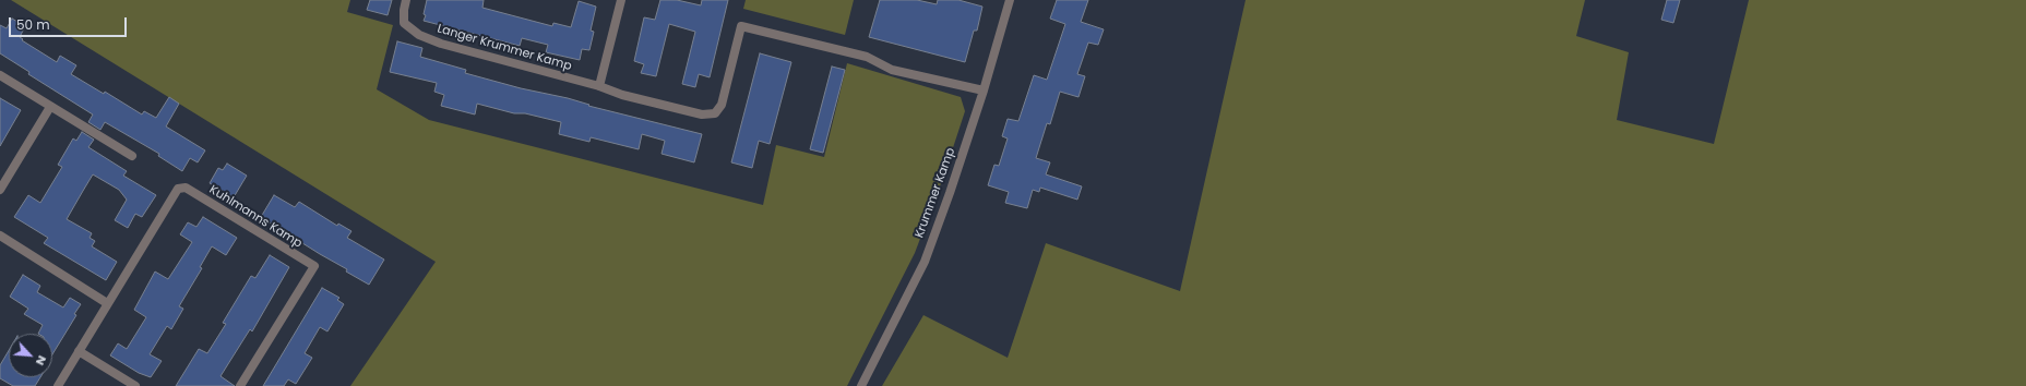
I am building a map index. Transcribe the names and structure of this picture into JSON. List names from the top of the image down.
{
  "streets": {
    "street": ["Langer Krummer Kamp", "Krummer Kamp", "Kuhlmanns Kamp"]
  },
  "crossings": [
    ["Langer Krummer Kamp", "Krummer Kamp"]
  ],
  "scale_bar": "50 m",
  "north": "bottom right"
}
